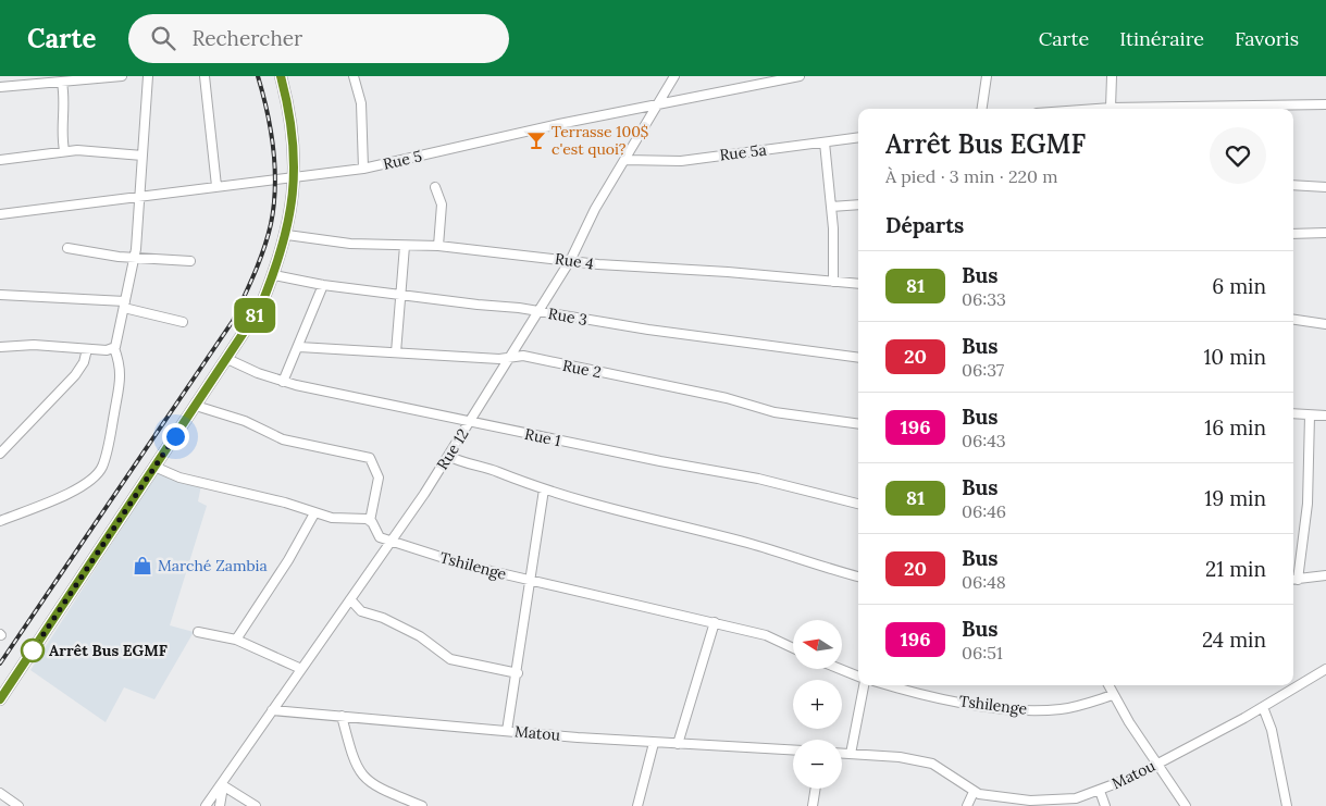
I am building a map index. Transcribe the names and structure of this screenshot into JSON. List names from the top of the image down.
{
  "streets": {
    "street": [
      "Rue 5a",
      "Rue 5",
      "Rue 4",
      "Rue 3",
      "Rue 2",
      "Rue 1",
      "Rue 12",
      "Tshilenge",
      "Matou"
    ]
  },
  "crossings": [
    ["Rue 5a", "Rue 12"],
    ["Rue 5", "Rue 12"],
    ["Rue 4", "Rue 12"],
    ["Rue 3", "Rue 12"],
    ["Rue 2", "Rue 12"],
    ["Rue 1", "Rue 12"],
    ["Rue 12", "Tshilenge"],
    ["Rue 12", "Matou"]
  ],
  "places": {
    "bar": ["Terrasse 100$ c'est quoi?"],
    "shop": ["Marché Zambia"],
    "other": ["Arrêt Bus EGMF"]
  },
  "lines": ["bus line 81"],
  "north": "left",
  "page": {
    "header": "Carte",
    "search": "Rechercher",
    "nav": ["Carte", "Itinéraire", "Favoris"],
    "on_map": "81",
    "heading": [
      ["Arrêt Bus EGMF", "À pied · 3 min · 220 m"],
      "Départs"
    ],
    "list": [
      {
        "mark": "81",
        "name": "Bus",
        "note": "06:33",
        "value": "6 min"
      },
      {
        "mark": "20",
        "name": "Bus",
        "note": "06:37",
        "value": "10 min"
      },
      {
        "mark": "196",
        "name": "Bus",
        "note": "06:43",
        "value": "16 min"
      },
      {
        "mark": "81",
        "name": "Bus",
        "note": "06:46",
        "value": "19 min"
      },
      {
        "mark": "20",
        "name": "Bus",
        "note": "06:48",
        "value": "21 min"
      },
      {
        "mark": "196",
        "name": "Bus",
        "note": "06:51",
        "value": "24 min"
      }
    ],
    "map_buttons": ["+", "−"]
  }
}
